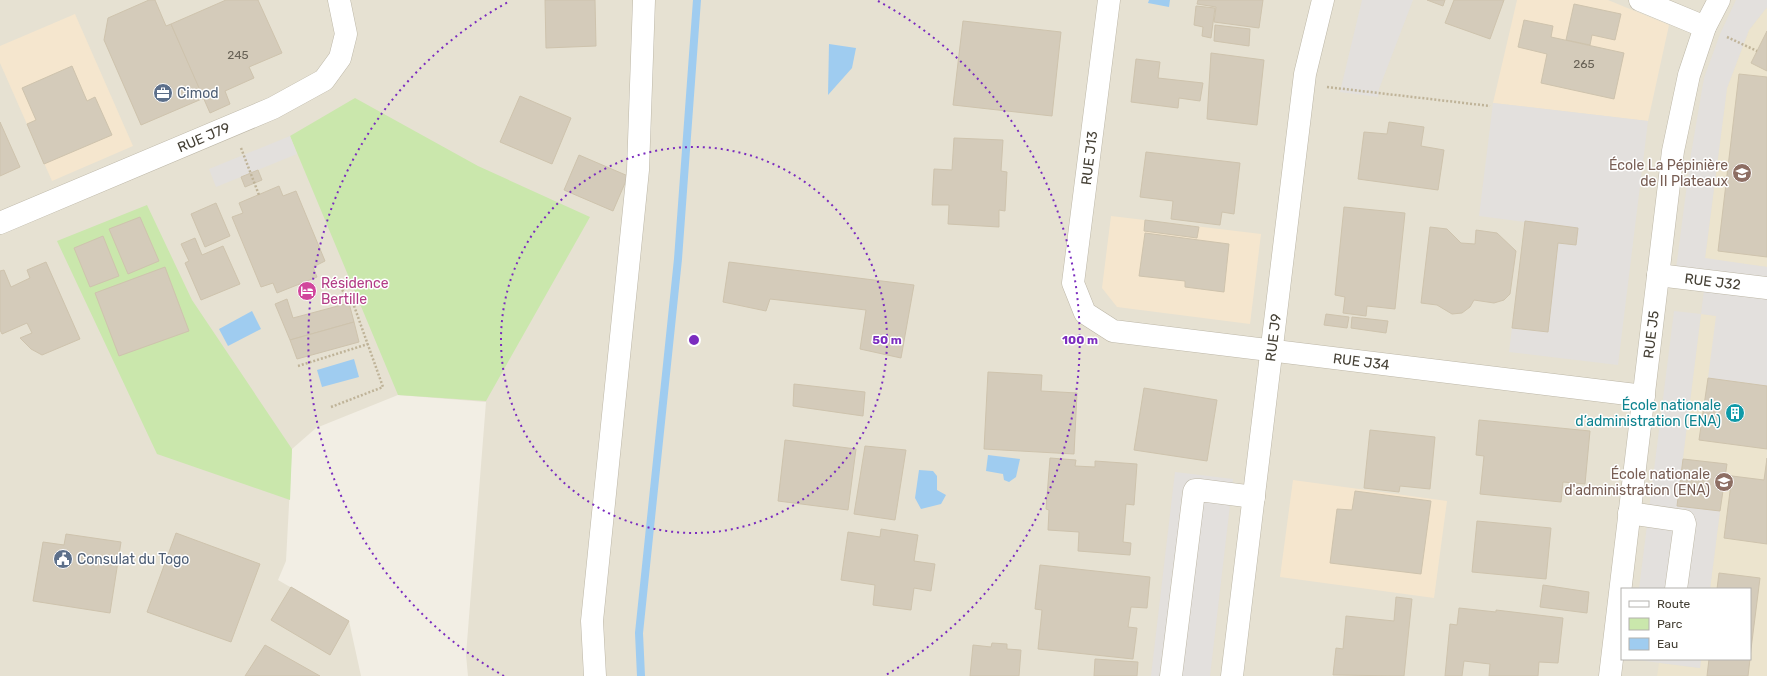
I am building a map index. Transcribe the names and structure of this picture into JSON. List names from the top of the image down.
{
  "streets": {
    "street": [
      "RUE J79",
      "RUE J13",
      "RUE J32",
      "RUE J5",
      "RUE J9",
      "RUE J34"
    ]
  },
  "crossings": [
    ["RUE J13", "RUE J34"],
    ["RUE J32", "RUE J5"],
    ["RUE J5", "RUE J34"],
    ["RUE J9", "RUE J34"]
  ],
  "places": {
    "office": ["Cimod"],
    "school or university": ["École La Pépinière de II Plateaux", "École nationale d'administration (ENA)"],
    "hotel": ["Résidence Bertille"],
    "building": ["École nationale d’administration (ENA)"],
    "public building": ["Consulat du Togo"]
  },
  "house_numbers": ["245", "265"],
  "legend": ["Route", "Parc", "Eau"],
  "rings": ["50 m", "100 m"]
}
